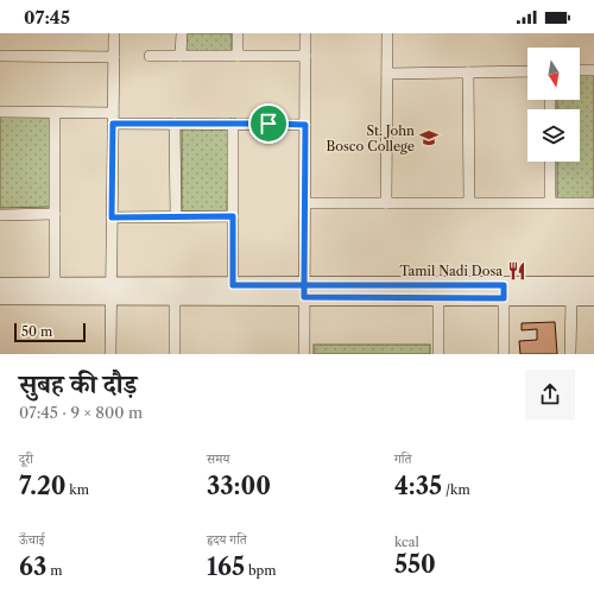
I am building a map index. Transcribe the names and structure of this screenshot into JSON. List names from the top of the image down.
{
  "places": {
    "school or university": ["St. John Bosco College"],
    "restaurant": ["Tamil Nadi Dosa"]
  },
  "scale_bar": "50 m",
  "north": "bottom",
  "page": {
    "status": "07:45",
    "scale": "50 m",
    "heading": ["सुबह की दौड़", "07:45 · 9 × 800 m"],
    "stats": [
      ["दूरी", "7.20 km"],
      ["समय", "33:00"],
      ["गति", "4:35 /km"],
      ["ऊँचाई", "63 m"],
      ["हृदय गति", "165 bpm"],
      ["kcal", "550"]
    ]
  }
}
